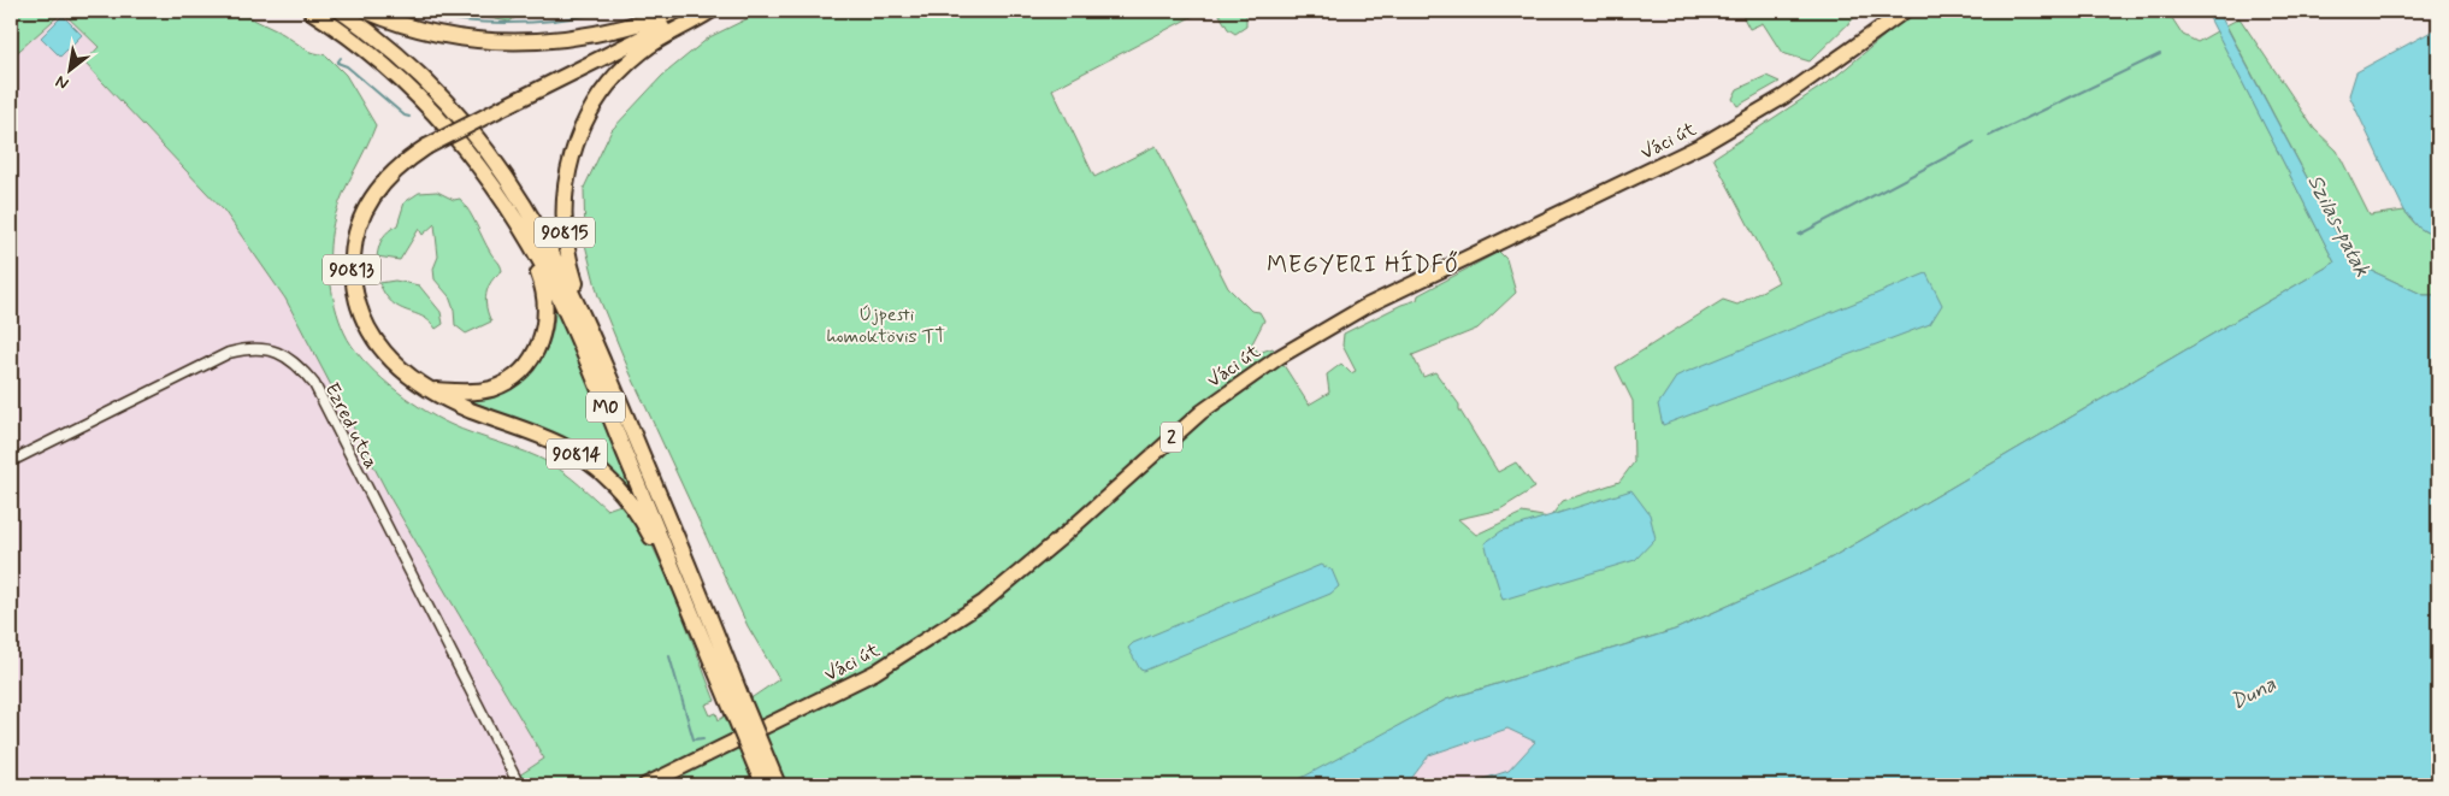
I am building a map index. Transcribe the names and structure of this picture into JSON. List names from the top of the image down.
{
  "streets": {
    "highway": [
      "90815",
      "90813",
      "M0",
      "90814"
    ],
    "main road": ["Váci út", "2"],
    "street": ["Ezred utca"]
  },
  "crossings": [
    ["90815", "M0"],
    ["90813", "M0"],
    ["90813", "90814"],
    ["M0", "90814"]
  ],
  "districts": ["MEGYERI HÍDFŐ"],
  "water": ["Szilas-patak", "Duna"],
  "parks": ["Újpesti homoktövis TT"],
  "north": "bottom left"
}
